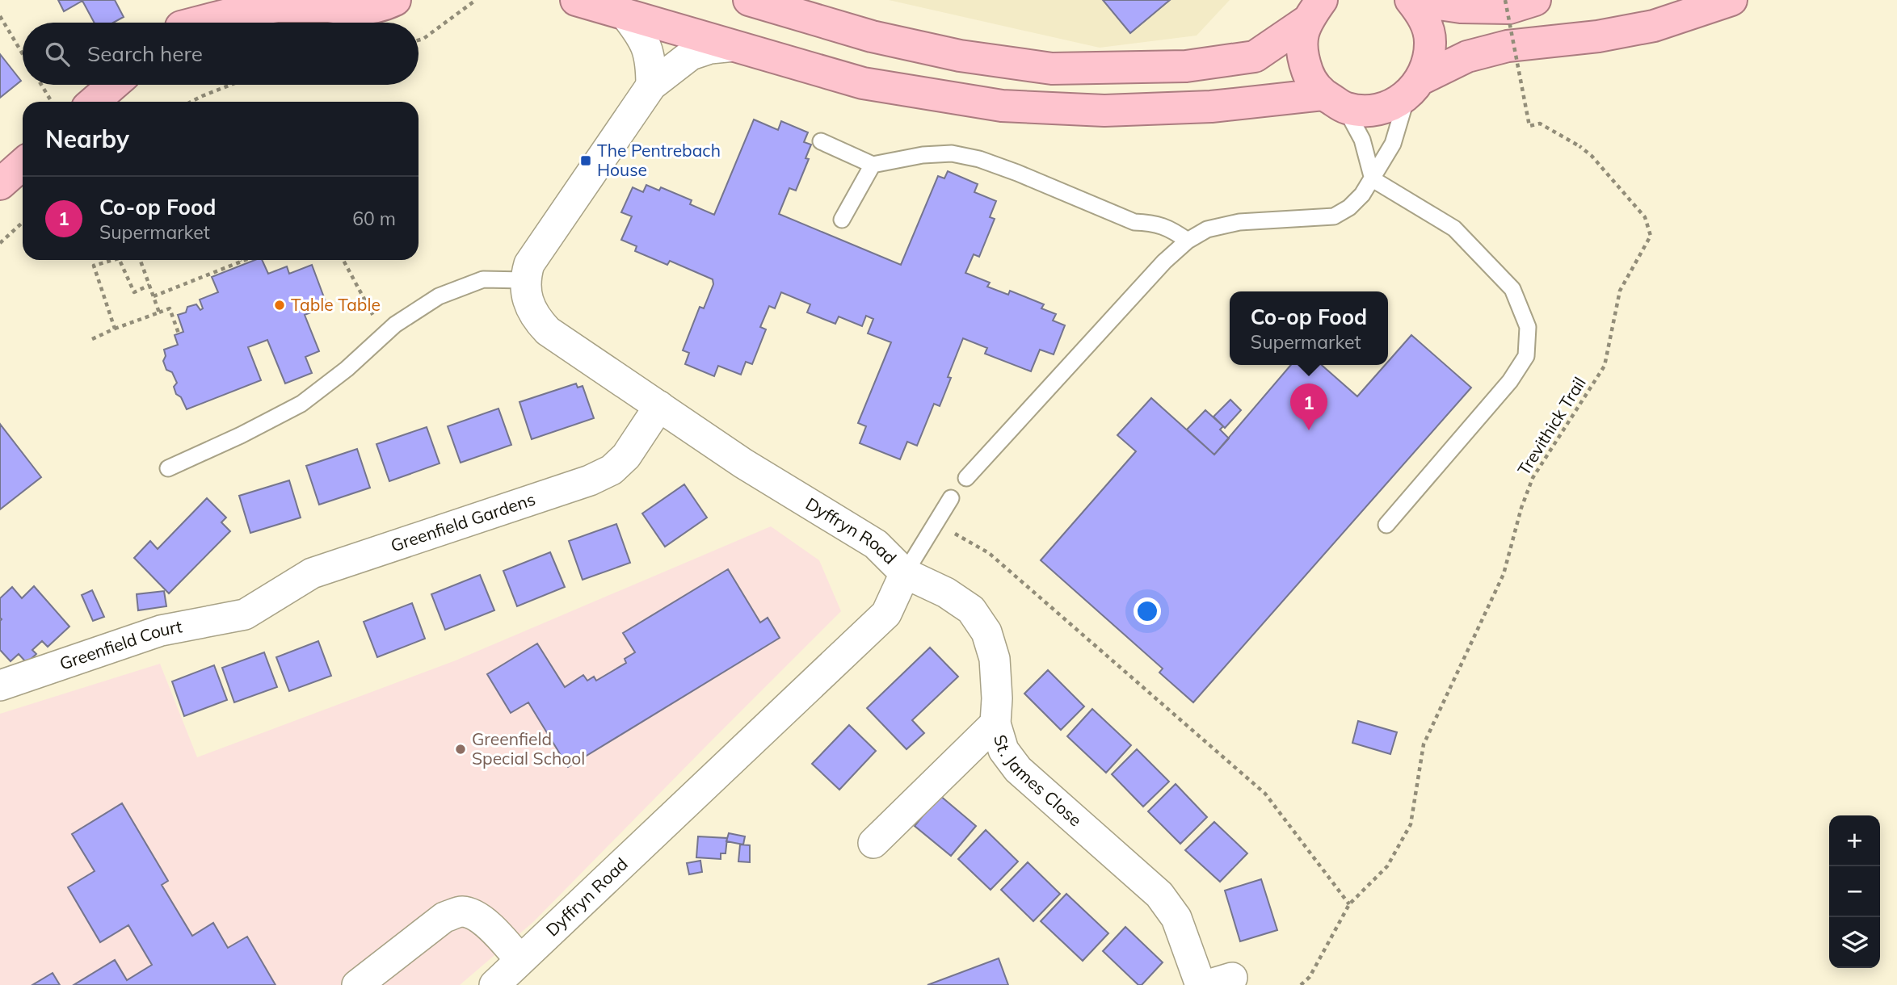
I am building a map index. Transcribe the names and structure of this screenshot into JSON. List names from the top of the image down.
{
  "streets": {
    "street": [
      "Greenfield Gardens",
      "Dyffryn Road",
      "Greenfield Court",
      "St. James Close"
    ],
    "path": ["Trevithick Trail"]
  },
  "crossings": [
    ["Greenfield Gardens", "Dyffryn Road"],
    ["Greenfield Gardens", "Greenfield Court"],
    ["Dyffryn Road", "St. James Close"]
  ],
  "places": {
    "transit": ["The Pentrebach House"],
    "other": ["Table Table", "Greenfield Special School"]
  },
  "page": {
    "search": "Search here",
    "heading": "Nearby",
    "list": [
      {
        "mark": "1",
        "name": "Co-op Food",
        "note": "Supermarket",
        "value": "60 m"
      }
    ],
    "popup": ["Co-op Food", "Supermarket"],
    "pins": "1",
    "map_buttons": ["+", "−"]
  }
}
